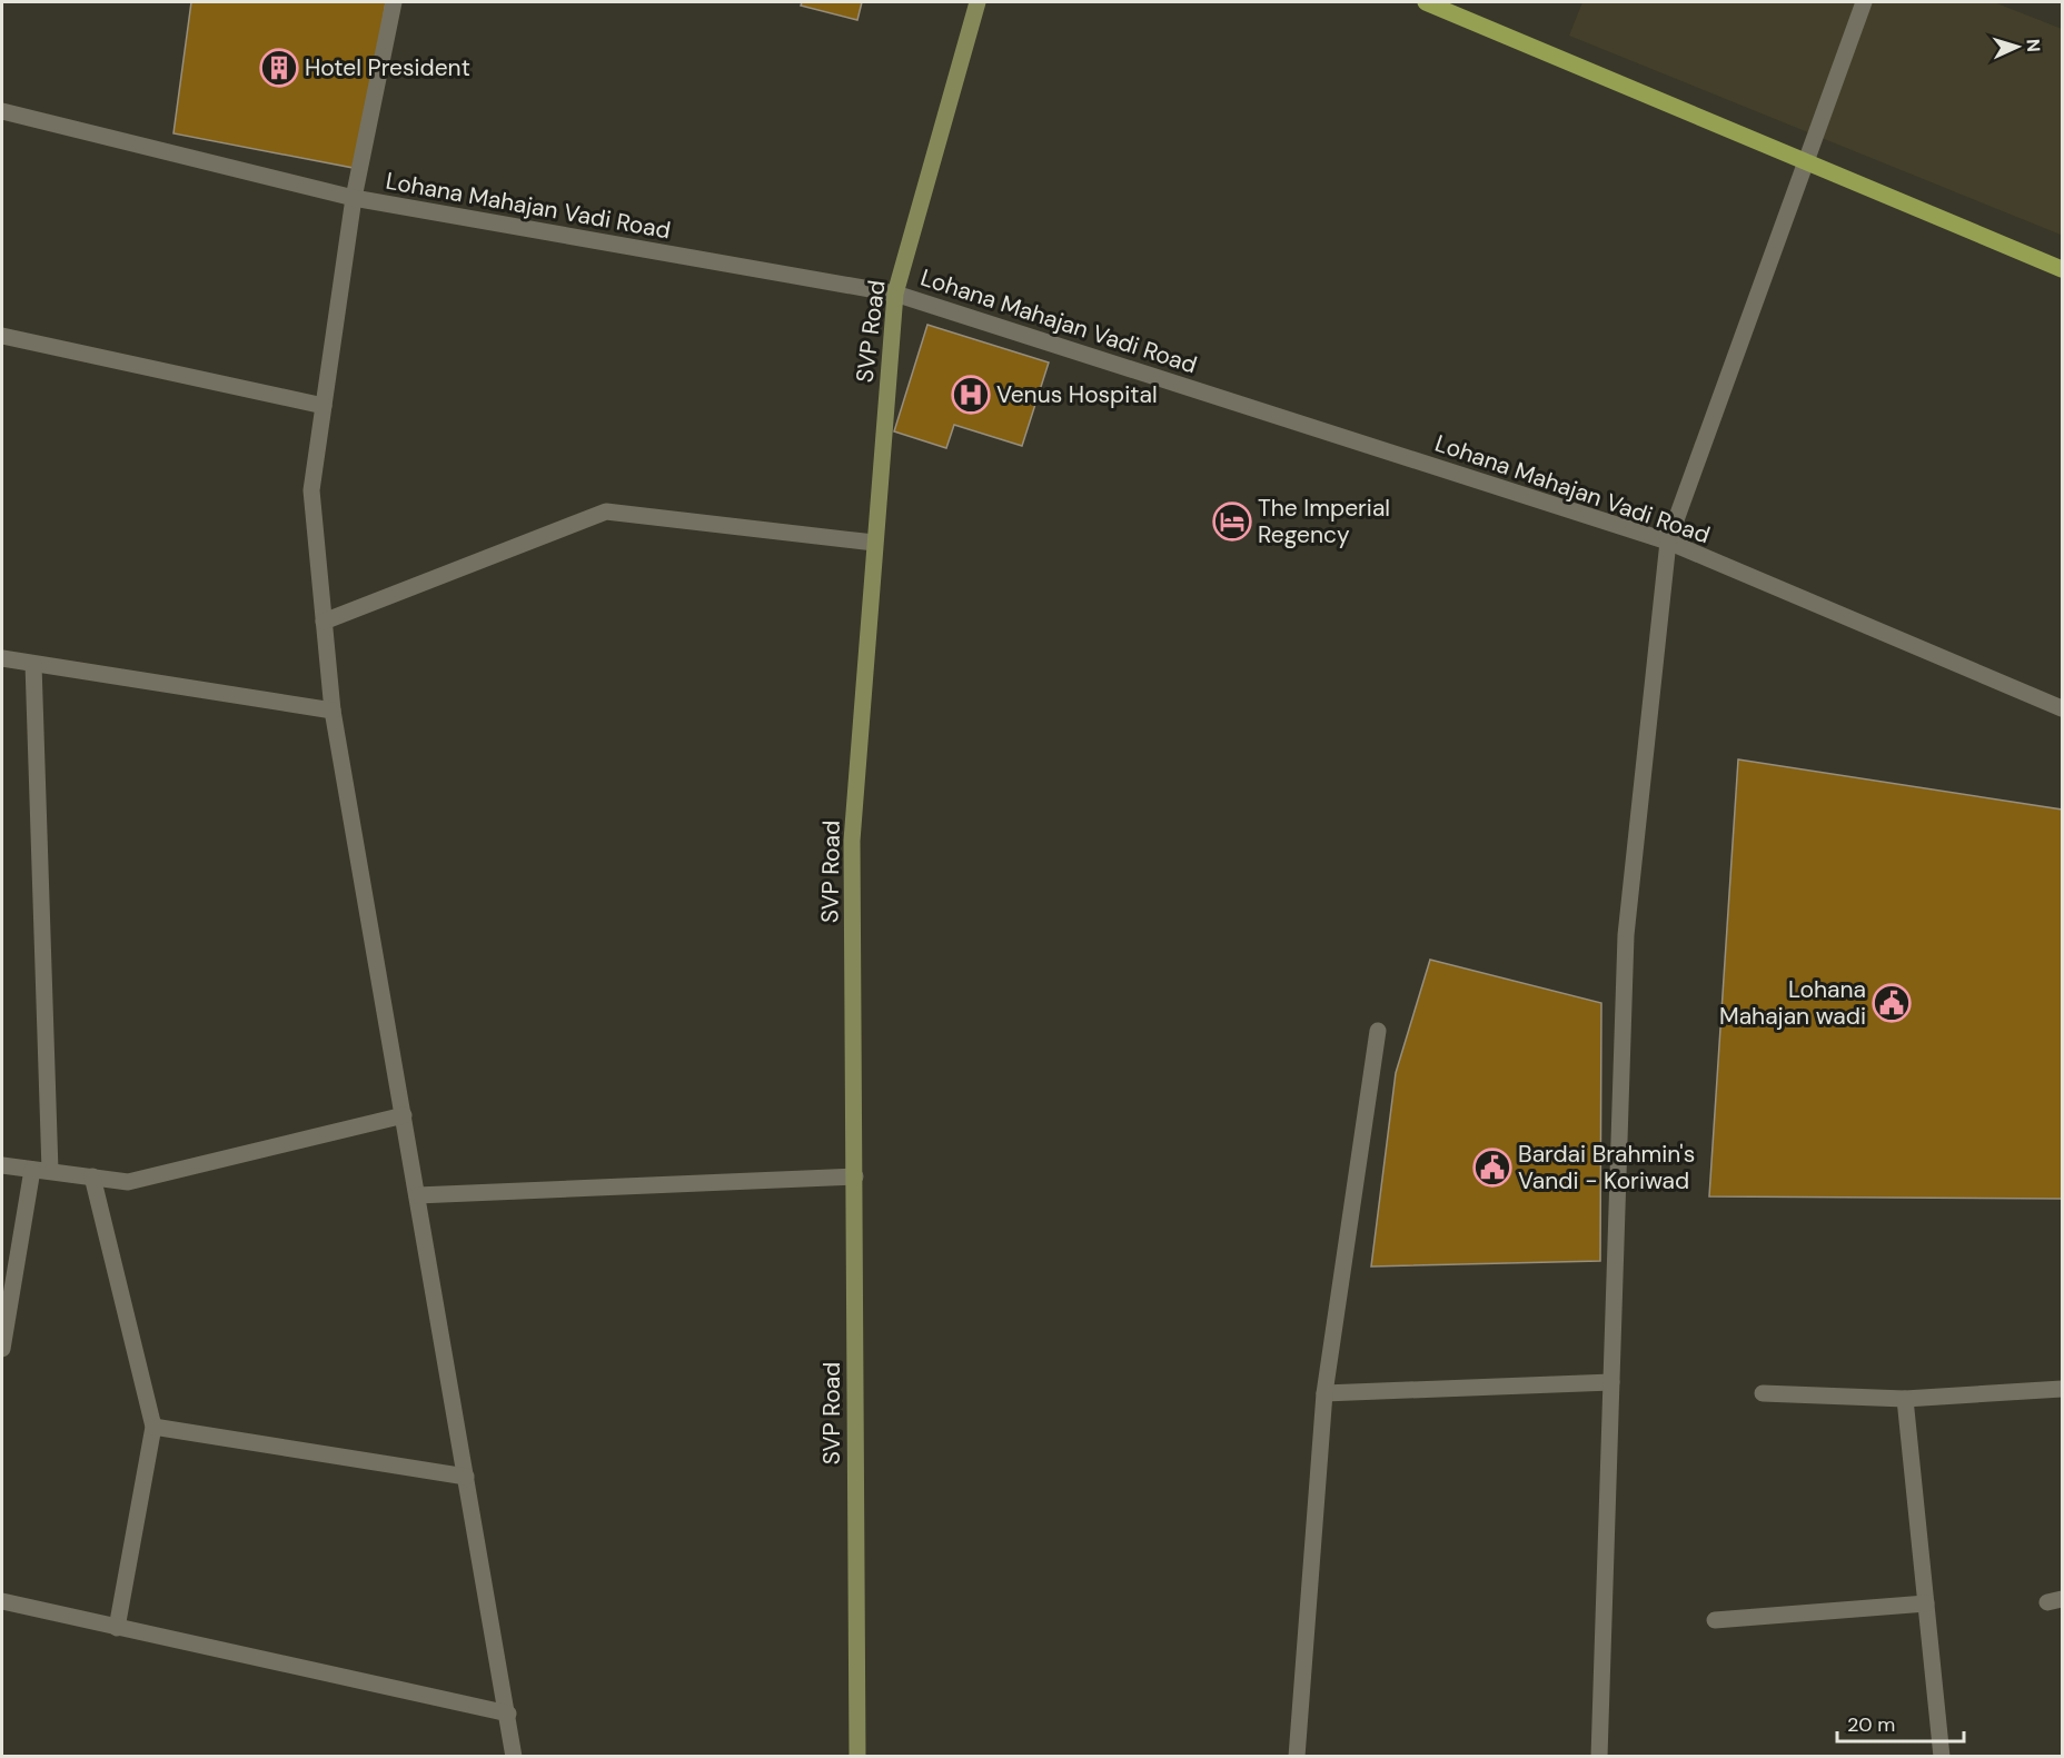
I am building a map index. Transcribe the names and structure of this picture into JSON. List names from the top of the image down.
{
  "streets": {
    "main road": ["SVP Road"],
    "street": ["Lohana Mahajan Vadi Road"]
  },
  "crossings": [
    ["Lohana Mahajan Vadi Road", "SVP Road"]
  ],
  "places": {
    "building": ["Hotel President"],
    "hospital": ["Venus Hospital"],
    "hotel": ["The Imperial Regency"],
    "public building": ["Lohana Mahajan wadi", "Bardai Brahmin's Vandi - Koriwad"]
  },
  "scale_bar": "20 m",
  "north": "right"
}
